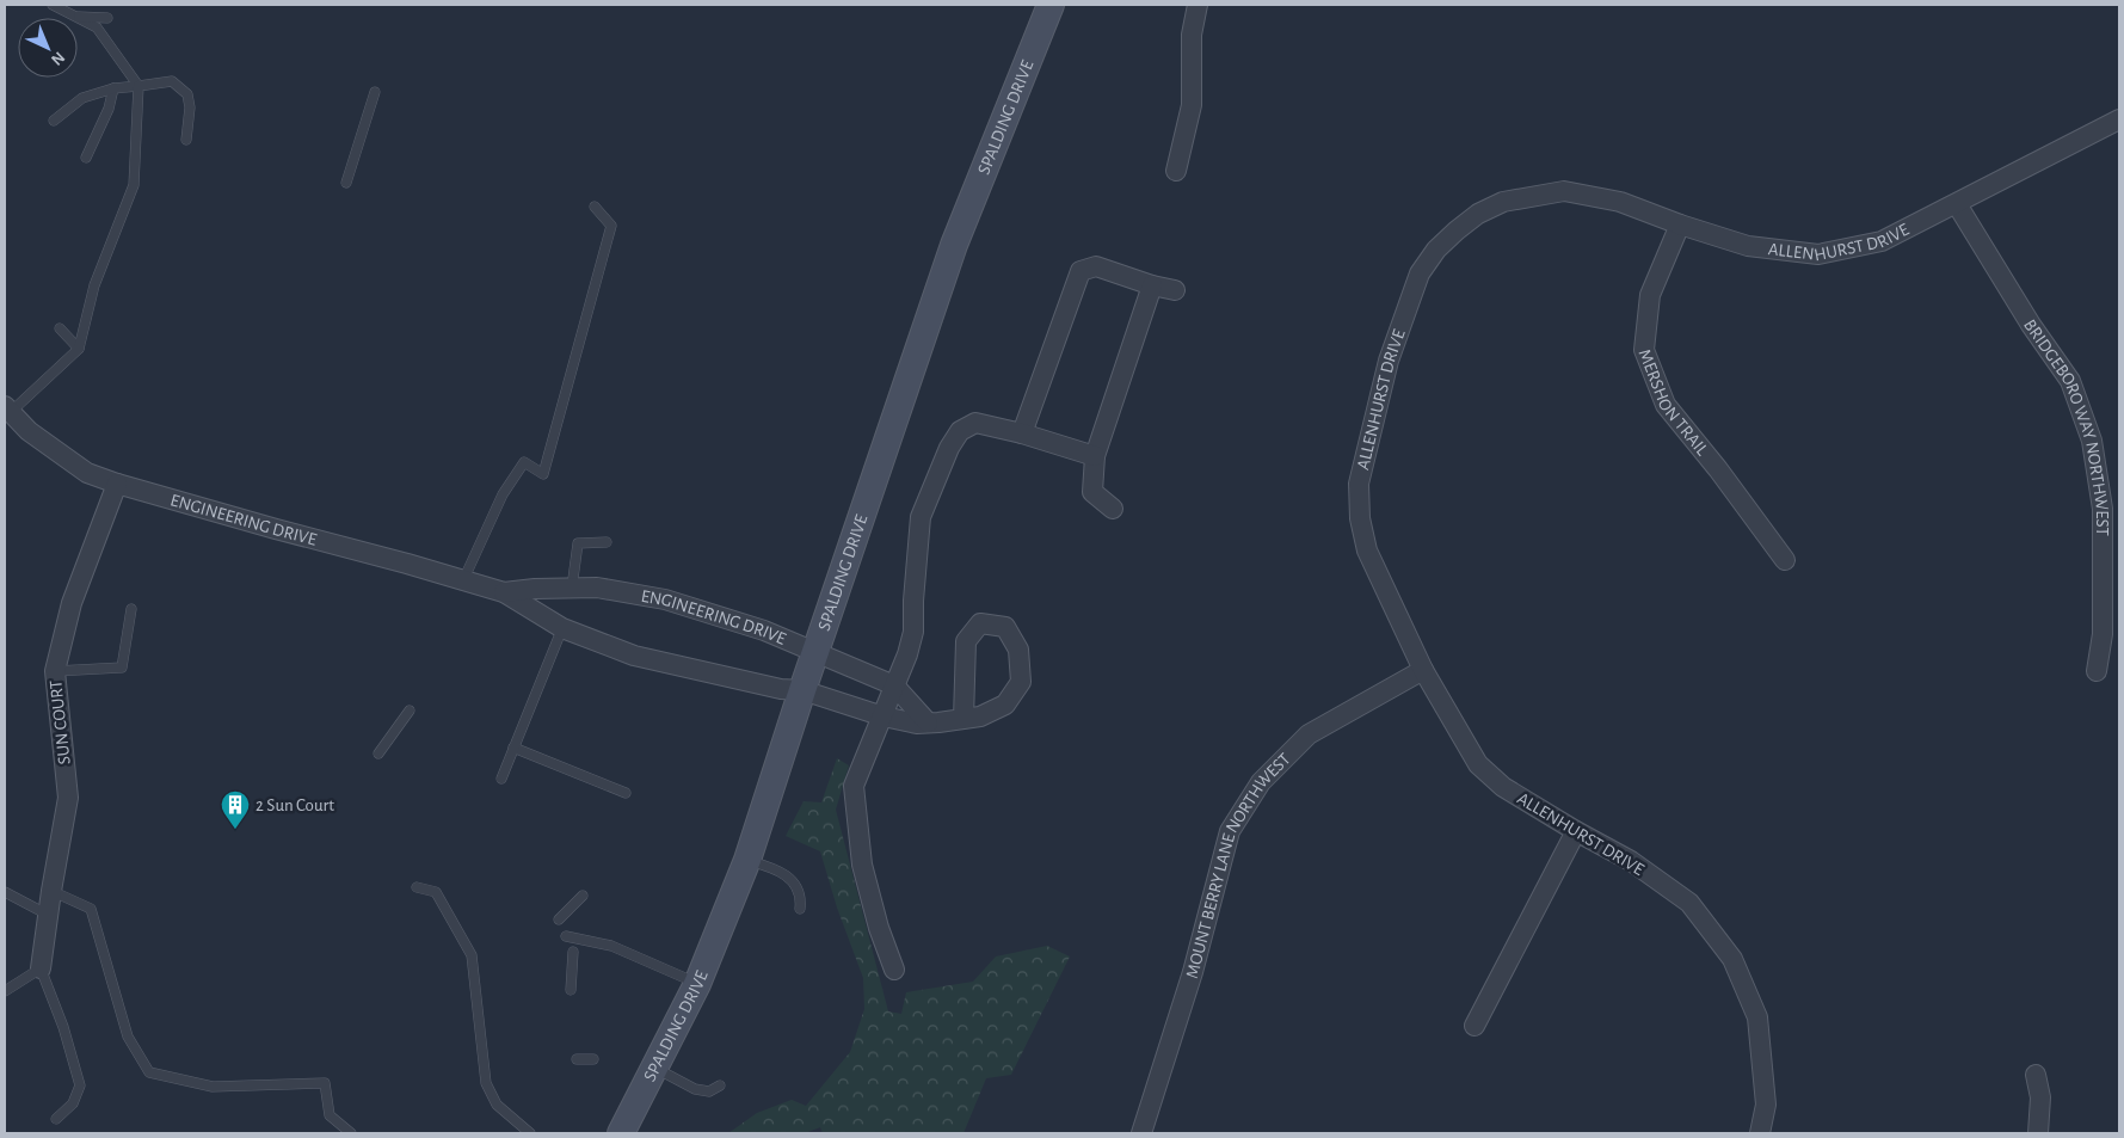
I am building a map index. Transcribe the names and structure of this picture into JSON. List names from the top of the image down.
{
  "streets": {
    "main road": ["SPALDING DRIVE"],
    "street": [
      "ALLENHURST DRIVE",
      "MERSHON TRAIL",
      "BRIDGEBORO WAY NORTHWEST",
      "ENGINEERING DRIVE",
      "SUN COURT",
      "MOUNT BERRY LANE NORTHWEST"
    ]
  },
  "crossings": [
    ["SPALDING DRIVE", "ENGINEERING DRIVE"],
    ["ALLENHURST DRIVE", "MERSHON TRAIL"],
    ["ALLENHURST DRIVE", "BRIDGEBORO WAY NORTHWEST"],
    ["ALLENHURST DRIVE", "MOUNT BERRY LANE NORTHWEST"],
    ["ENGINEERING DRIVE", "SUN COURT"]
  ],
  "places": {
    "building": ["2 Sun Court"]
  },
  "north": "bottom right"
}
